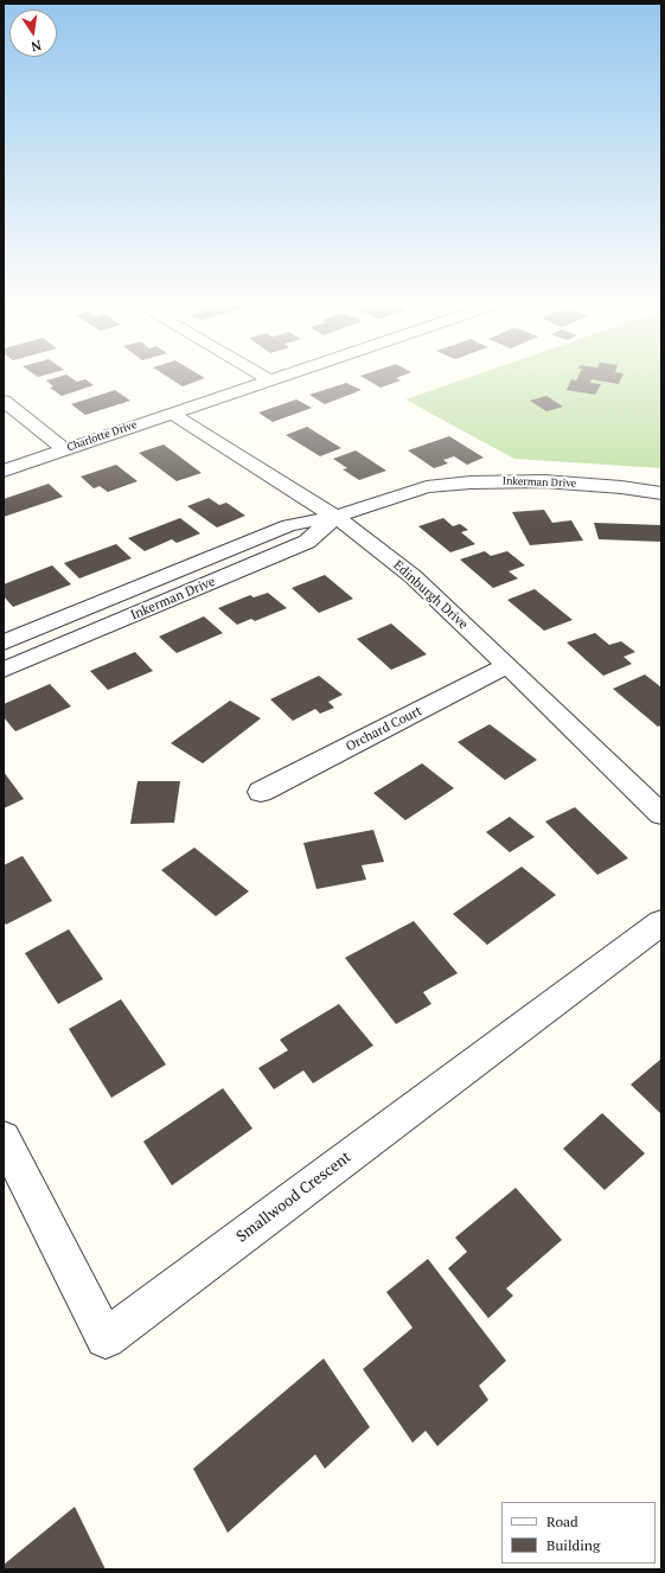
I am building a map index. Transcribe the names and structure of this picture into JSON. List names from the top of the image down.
{
  "streets": {
    "street": [
      "Charlotte Drive",
      "Inkerman Drive",
      "Edinburgh Drive",
      "Orchard Court",
      "Smallwood Crescent"
    ]
  },
  "crossings": [
    ["Charlotte Drive", "Edinburgh Drive"],
    ["Inkerman Drive", "Edinburgh Drive"],
    ["Edinburgh Drive", "Orchard Court"]
  ],
  "legend": ["Road", "Building"],
  "north": "bottom"
}
